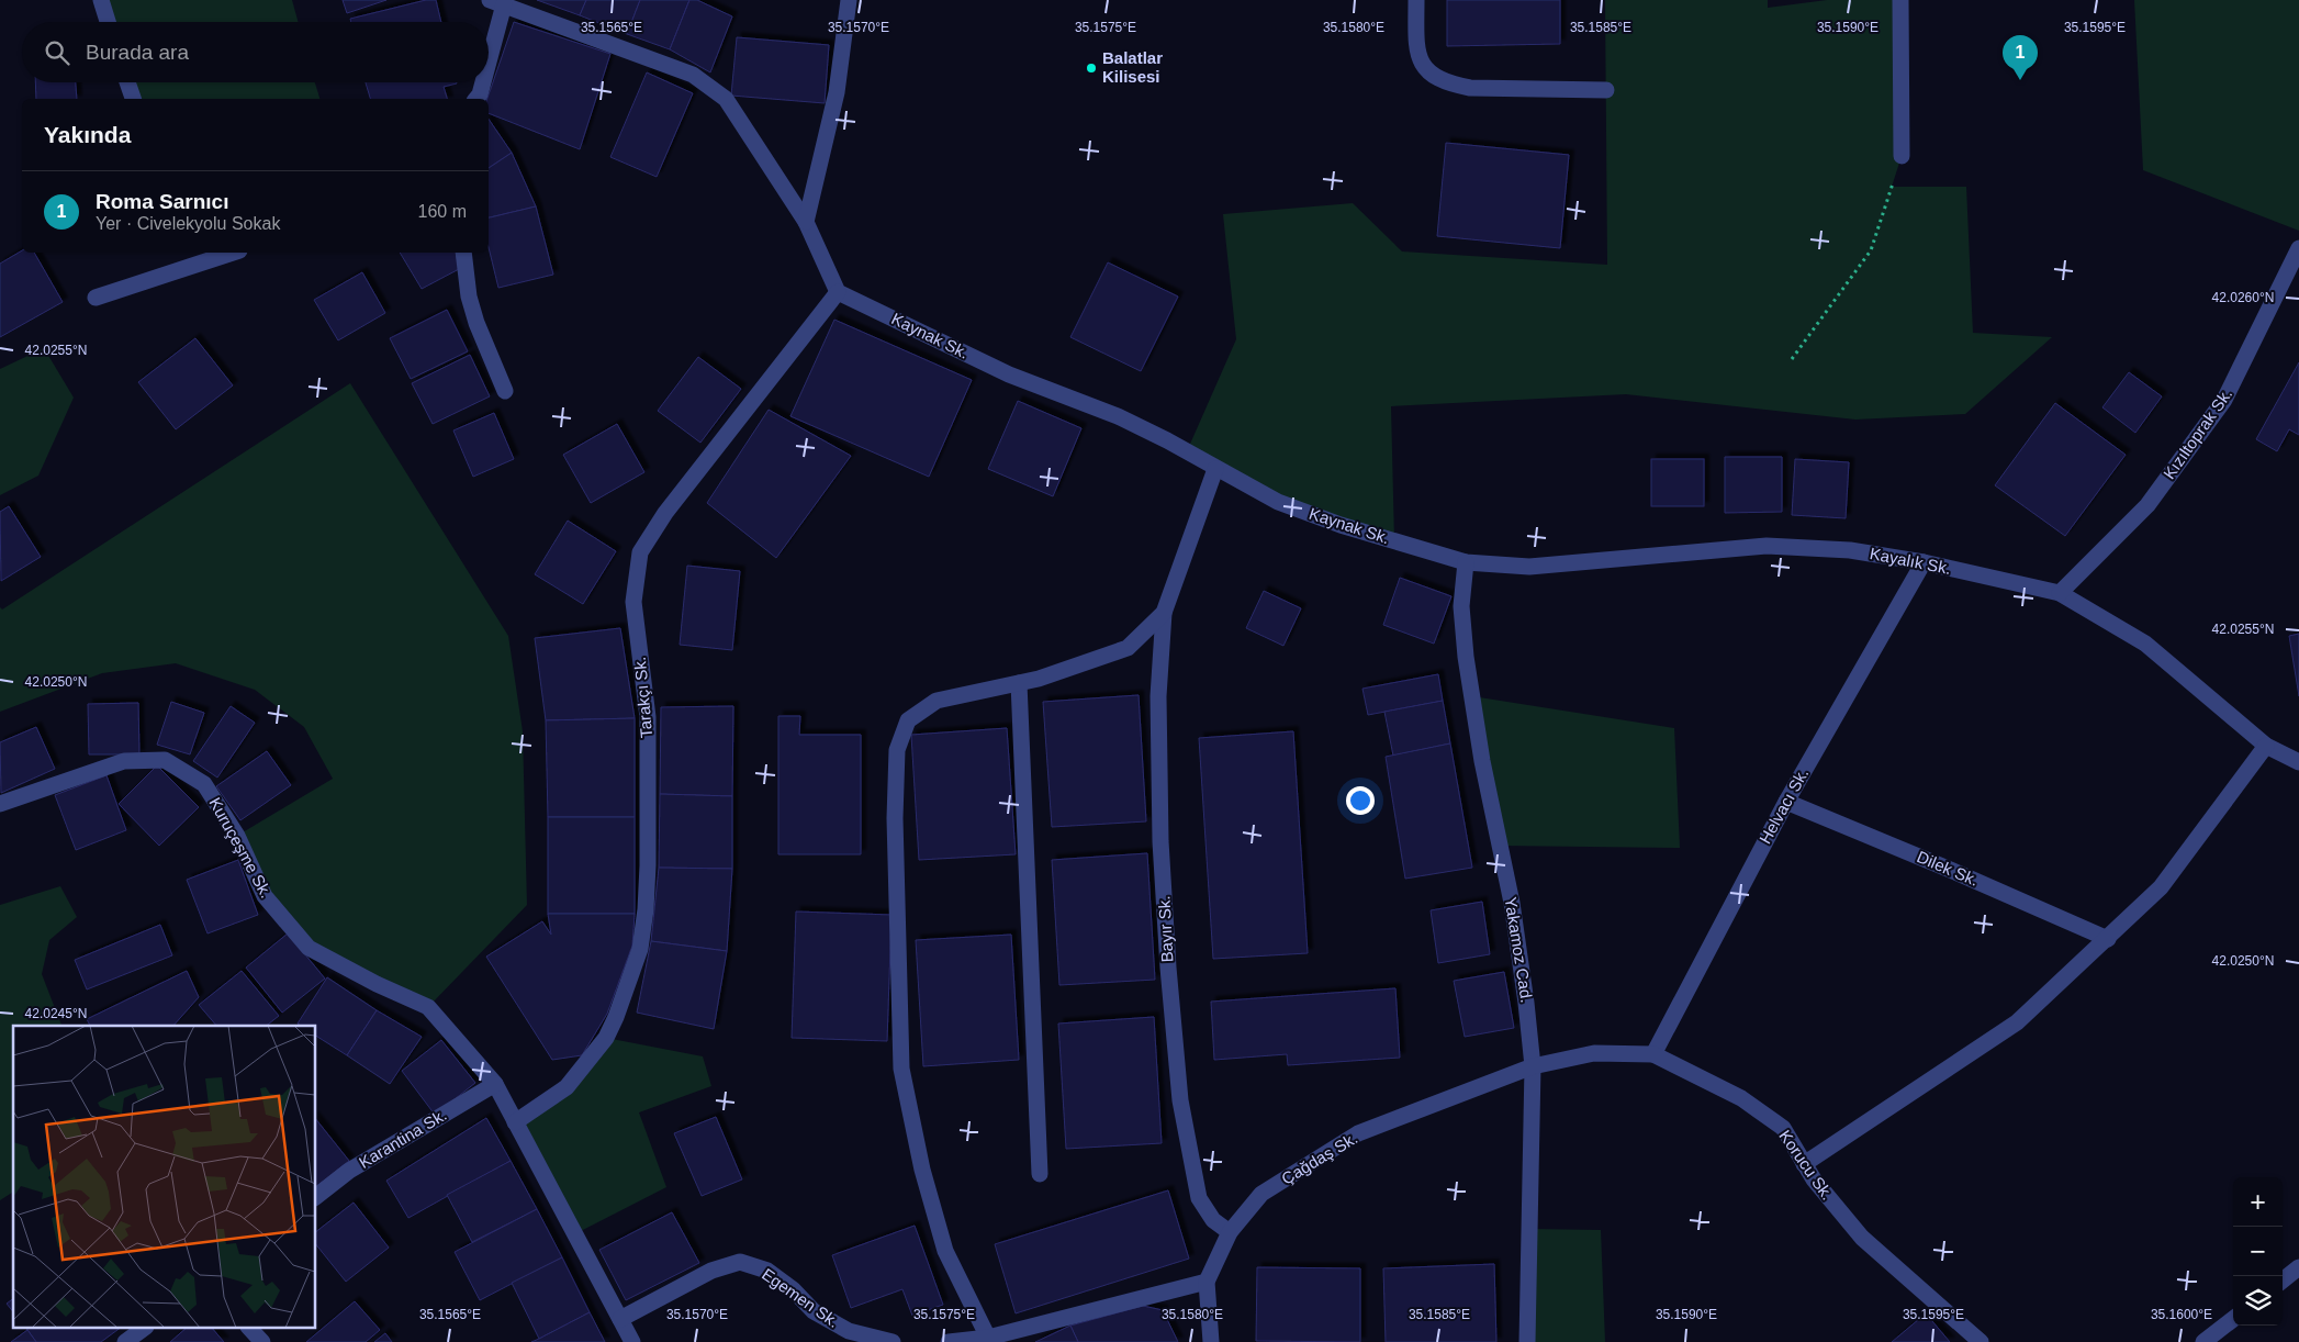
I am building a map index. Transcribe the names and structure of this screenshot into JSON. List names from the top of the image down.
{
  "streets": {
    "street": [
      "Kaynak Sk.",
      "Kızıltoprak Sk.",
      "Kayalık Sk.",
      "Tarakçı Sk.",
      "Helvacı Sk.",
      "Kuruçeşme Sk.",
      "Dilek Sk.",
      "Bayır Sk.",
      "Yakamoz Cad.",
      "Karantina Sk.",
      "Çağdaş Sk.",
      "Korucu Sk.",
      "Egemen Sk."
    ]
  },
  "crossings": [
    ["Kaynak Sk.", "Kayalık Sk."],
    ["Kaynak Sk.", "Tarakçı Sk."],
    ["Kaynak Sk.", "Yakamoz Cad."],
    ["Kızıltoprak Sk.", "Kayalık Sk."],
    ["Kayalık Sk.", "Helvacı Sk."],
    ["Kayalık Sk.", "Yakamoz Cad."],
    ["Tarakçı Sk.", "Kuruçeşme Sk."],
    ["Helvacı Sk.", "Dilek Sk."],
    ["Helvacı Sk.", "Korucu Sk."],
    ["Kuruçeşme Sk.", "Karantina Sk."],
    ["Kuruçeşme Sk.", "Egemen Sk."],
    ["Bayır Sk.", "Çağdaş Sk."],
    ["Yakamoz Cad.", "Çağdaş Sk."],
    ["Yakamoz Cad.", "Korucu Sk."],
    ["Çağdaş Sk.", "Korucu Sk."]
  ],
  "places": ["Balatlar Kilisesi"],
  "page": {
    "search": "Burada ara",
    "pins": "1",
    "heading": "Yakında",
    "list": [
      {
        "mark": "1",
        "name": "Roma Sarnıcı",
        "note": "Yer · Civelekyolu Sokak",
        "value": "160 m"
      }
    ],
    "map_buttons": ["+", "−"]
  },
  "coordinates": [
    "35.1565°E",
    "35.1570°E",
    "35.1575°E",
    "35.1580°E",
    "35.1585°E",
    "35.1590°E",
    "35.1595°E",
    "42.0260°N",
    "42.0255°N",
    "42.0250°N",
    "42.0245°N",
    "35.1600°E"
  ]
}
